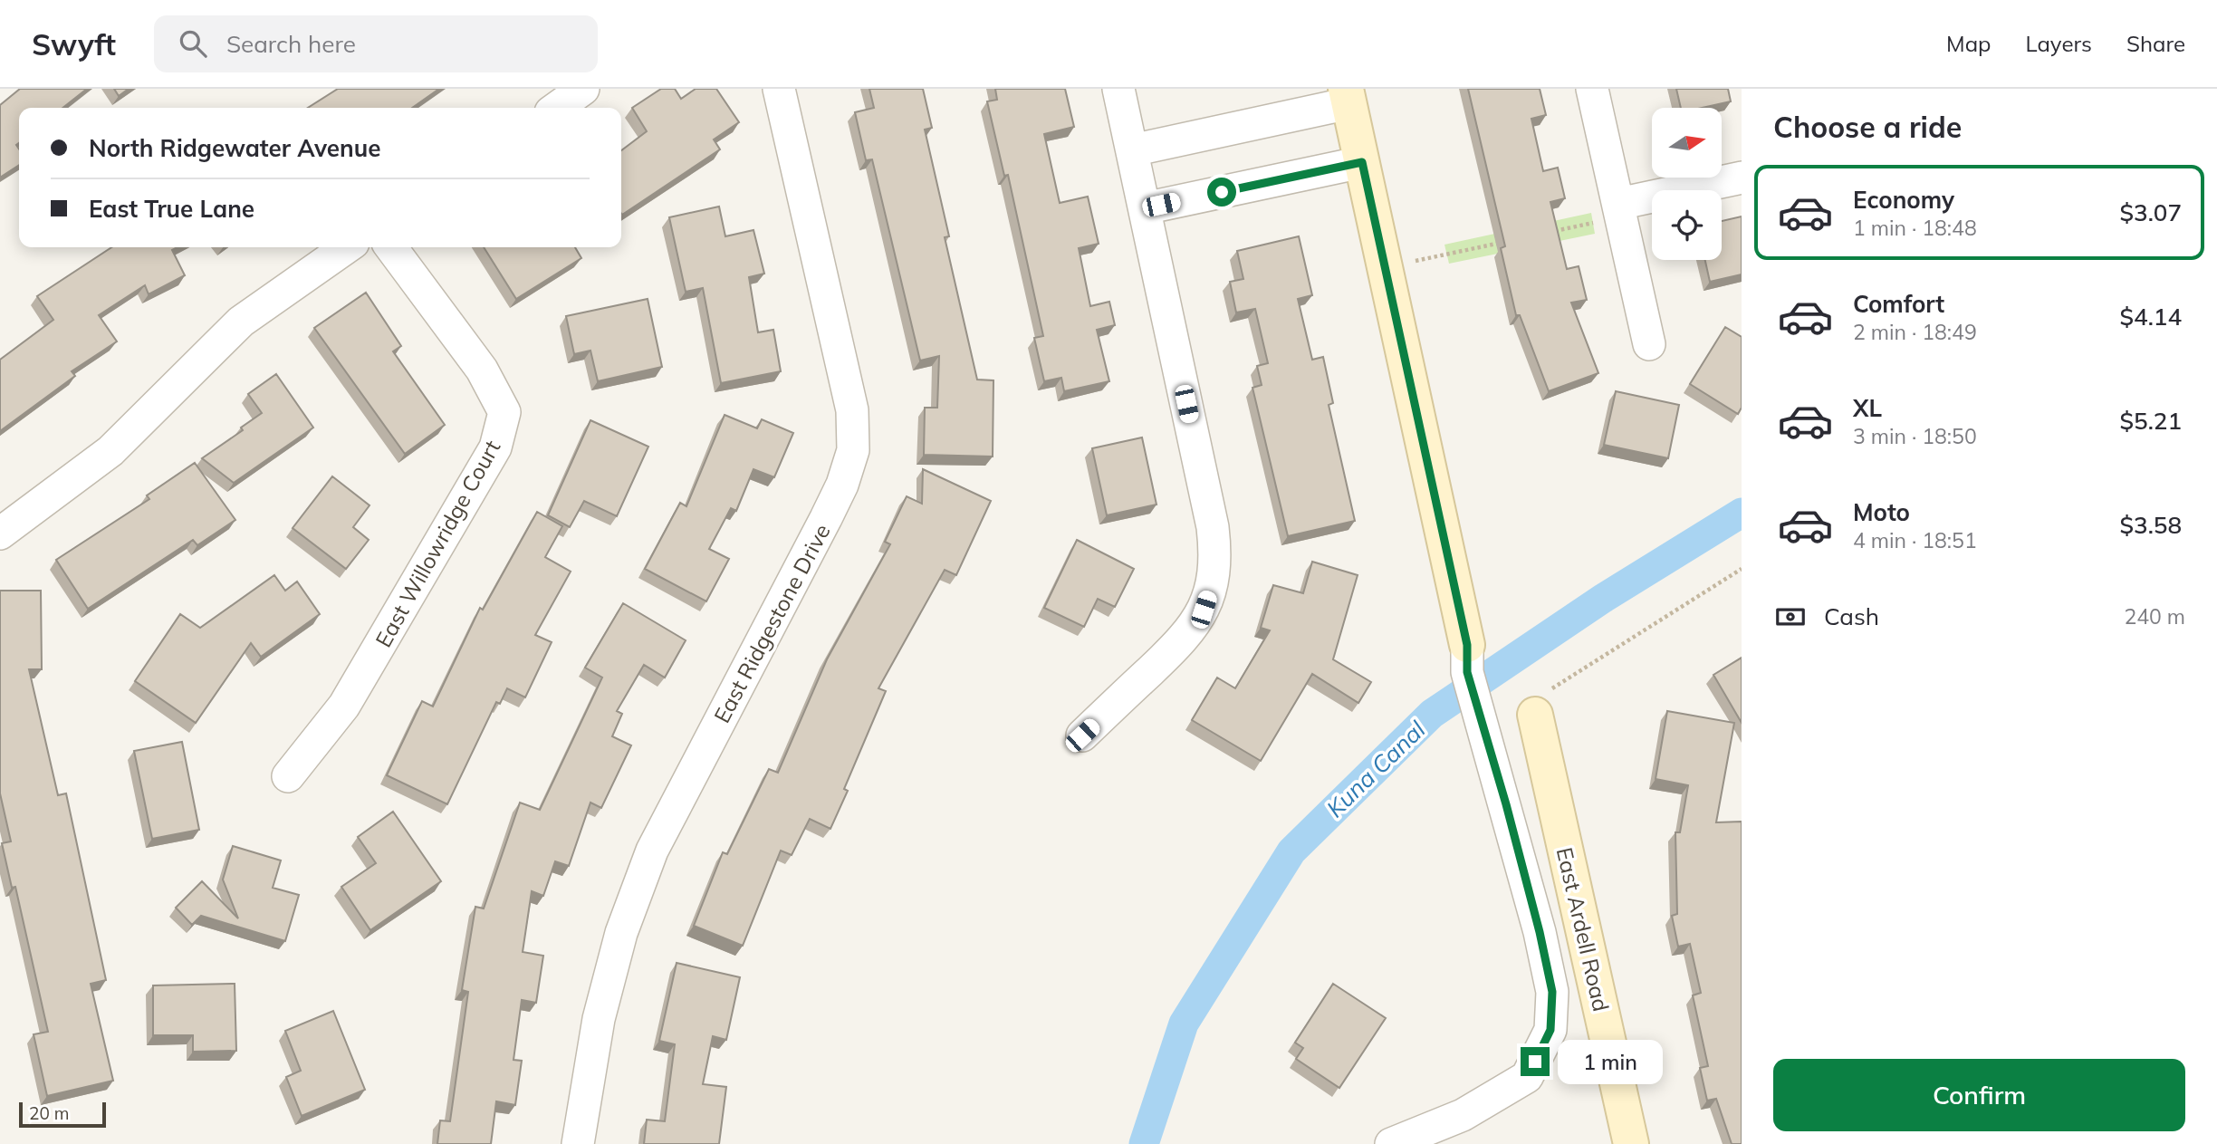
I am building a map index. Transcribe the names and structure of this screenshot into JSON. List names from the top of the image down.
{
  "streets": {
    "street": ["East Willowridge Court", "East Ridgestone Drive", "East Ardell Road"]
  },
  "water": ["Kuna Canal"],
  "scale_bar": "20 m",
  "north": "right",
  "page": {
    "header": "Swyft",
    "search": "Search here",
    "nav": ["Map", "Layers", "Share"],
    "heading": "Choose a ride",
    "banner": ["North Ridgewater Avenue", "East True Lane"],
    "list": [
      {
        "name": "Economy",
        "note": "1 min · 18:48",
        "value": "$3.07"
      },
      {
        "name": "Comfort",
        "note": "2 min · 18:49",
        "value": "$4.14"
      },
      {
        "name": "XL",
        "note": "3 min · 18:50",
        "value": "$5.21"
      },
      {
        "name": "Moto",
        "note": "4 min · 18:51",
        "value": "$3.58"
      }
    ],
    "pay": ["Cash", "240 m"],
    "bubble": "1 min",
    "buttons": "Confirm",
    "scale": "20 m"
  }
}
